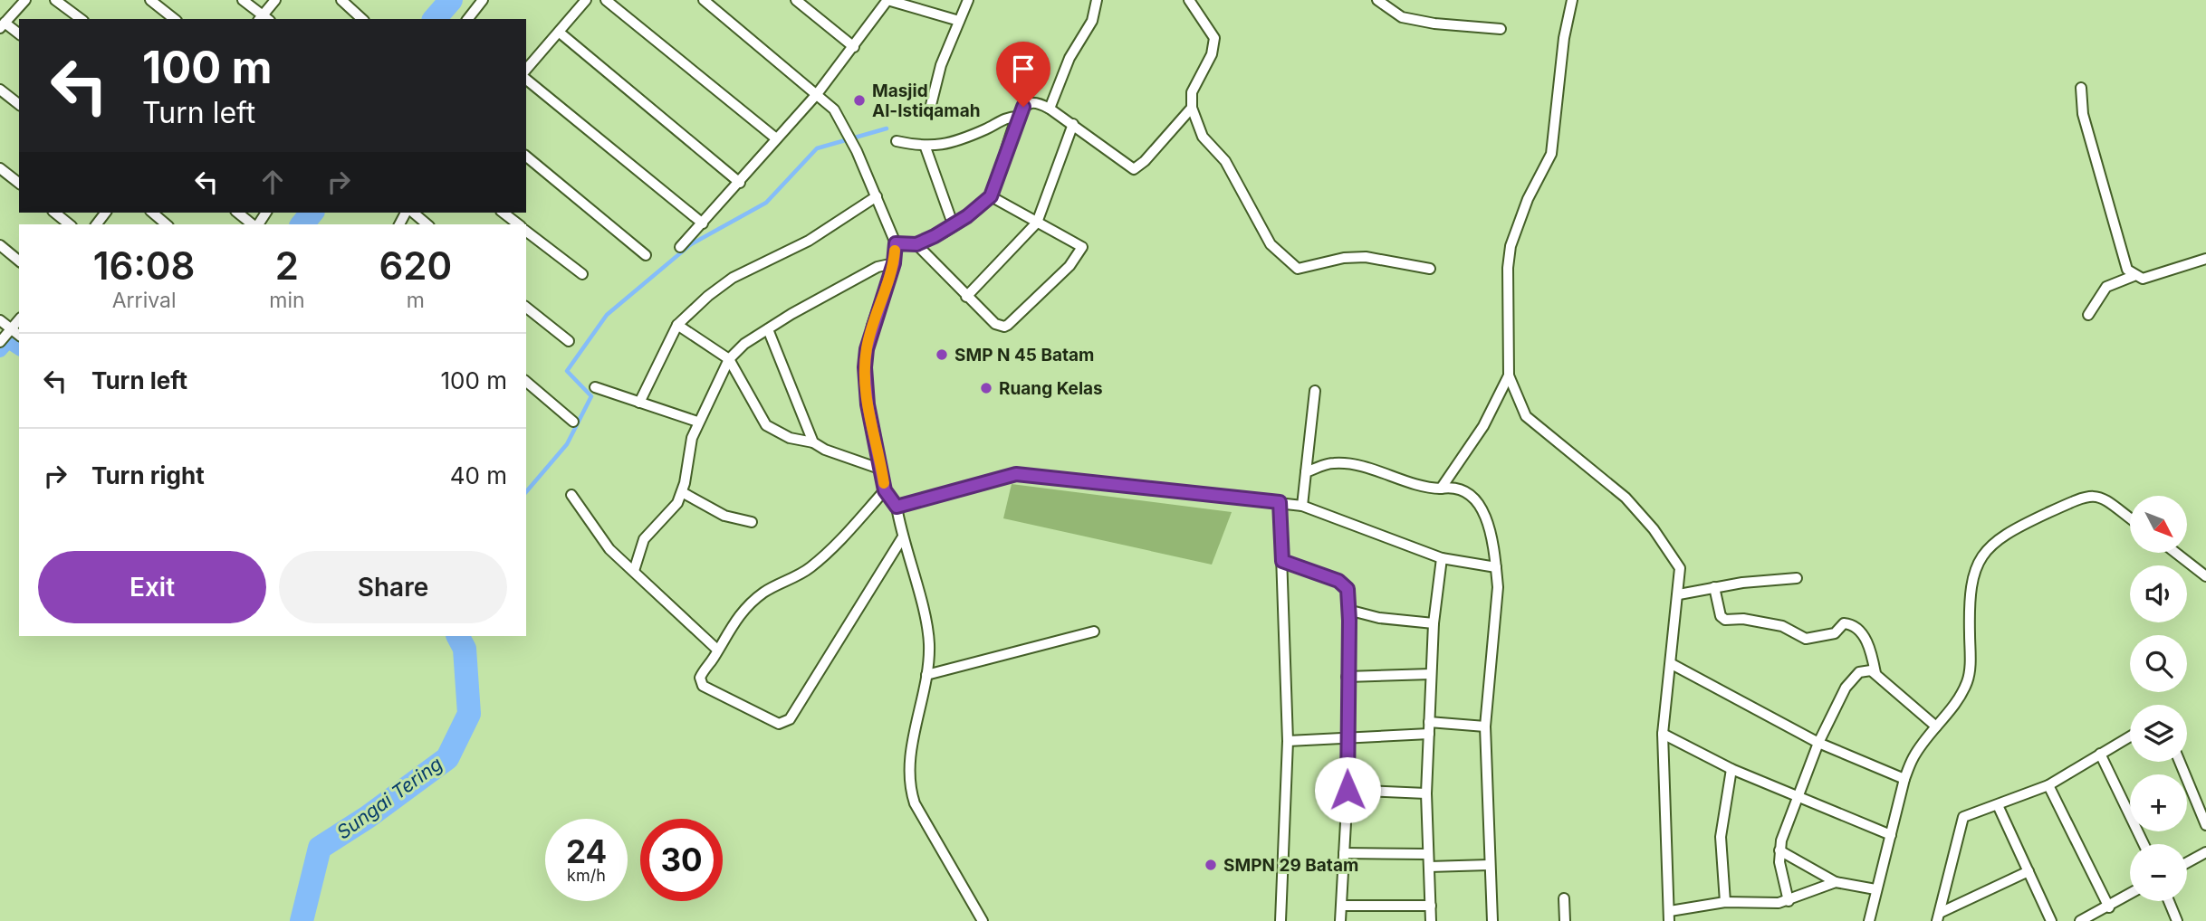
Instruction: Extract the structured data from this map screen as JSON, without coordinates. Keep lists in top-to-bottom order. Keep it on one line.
{"water":["Sungai Tering"],"places":["Masjid Al-Istiqamah","SMP N 45 Batam","Ruang Kelas","SMPN 29 Batam"],"north":"bottom right","page":{"turn":["100 m","Turn left"],"eta":["16:08","Arrival","2","min","620","m"],"list":[{"name":"Turn left","value":"100 m"},{"name":"Turn right","value":"40 m"}],"map_buttons":["+","−"],"buttons":["Exit","Share"],"speed":"24 km/h","limit":"30"}}
